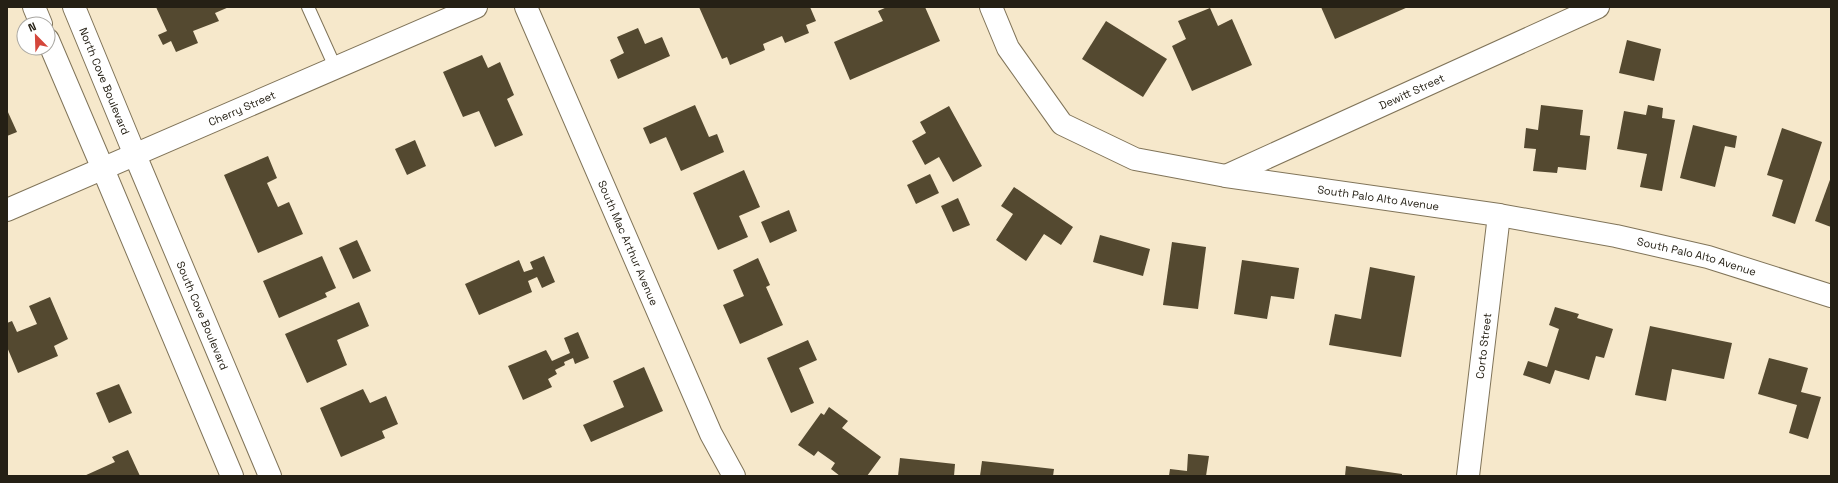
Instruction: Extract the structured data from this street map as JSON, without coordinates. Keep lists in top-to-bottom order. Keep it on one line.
{"streets":{"street":["North Cove Boulevard","Dewitt Street","Cherry Street","South Palo Alto Avenue","South Mac Arthur Avenue","South Cove Boulevard","Corto Street"]},"crossings":[["North Cove Boulevard","Cherry Street"],["North Cove Boulevard","South Cove Boulevard"],["Dewitt Street","South Palo Alto Avenue"],["Cherry Street","South Cove Boulevard"],["South Palo Alto Avenue","Corto Street"]],"north":"top left"}
